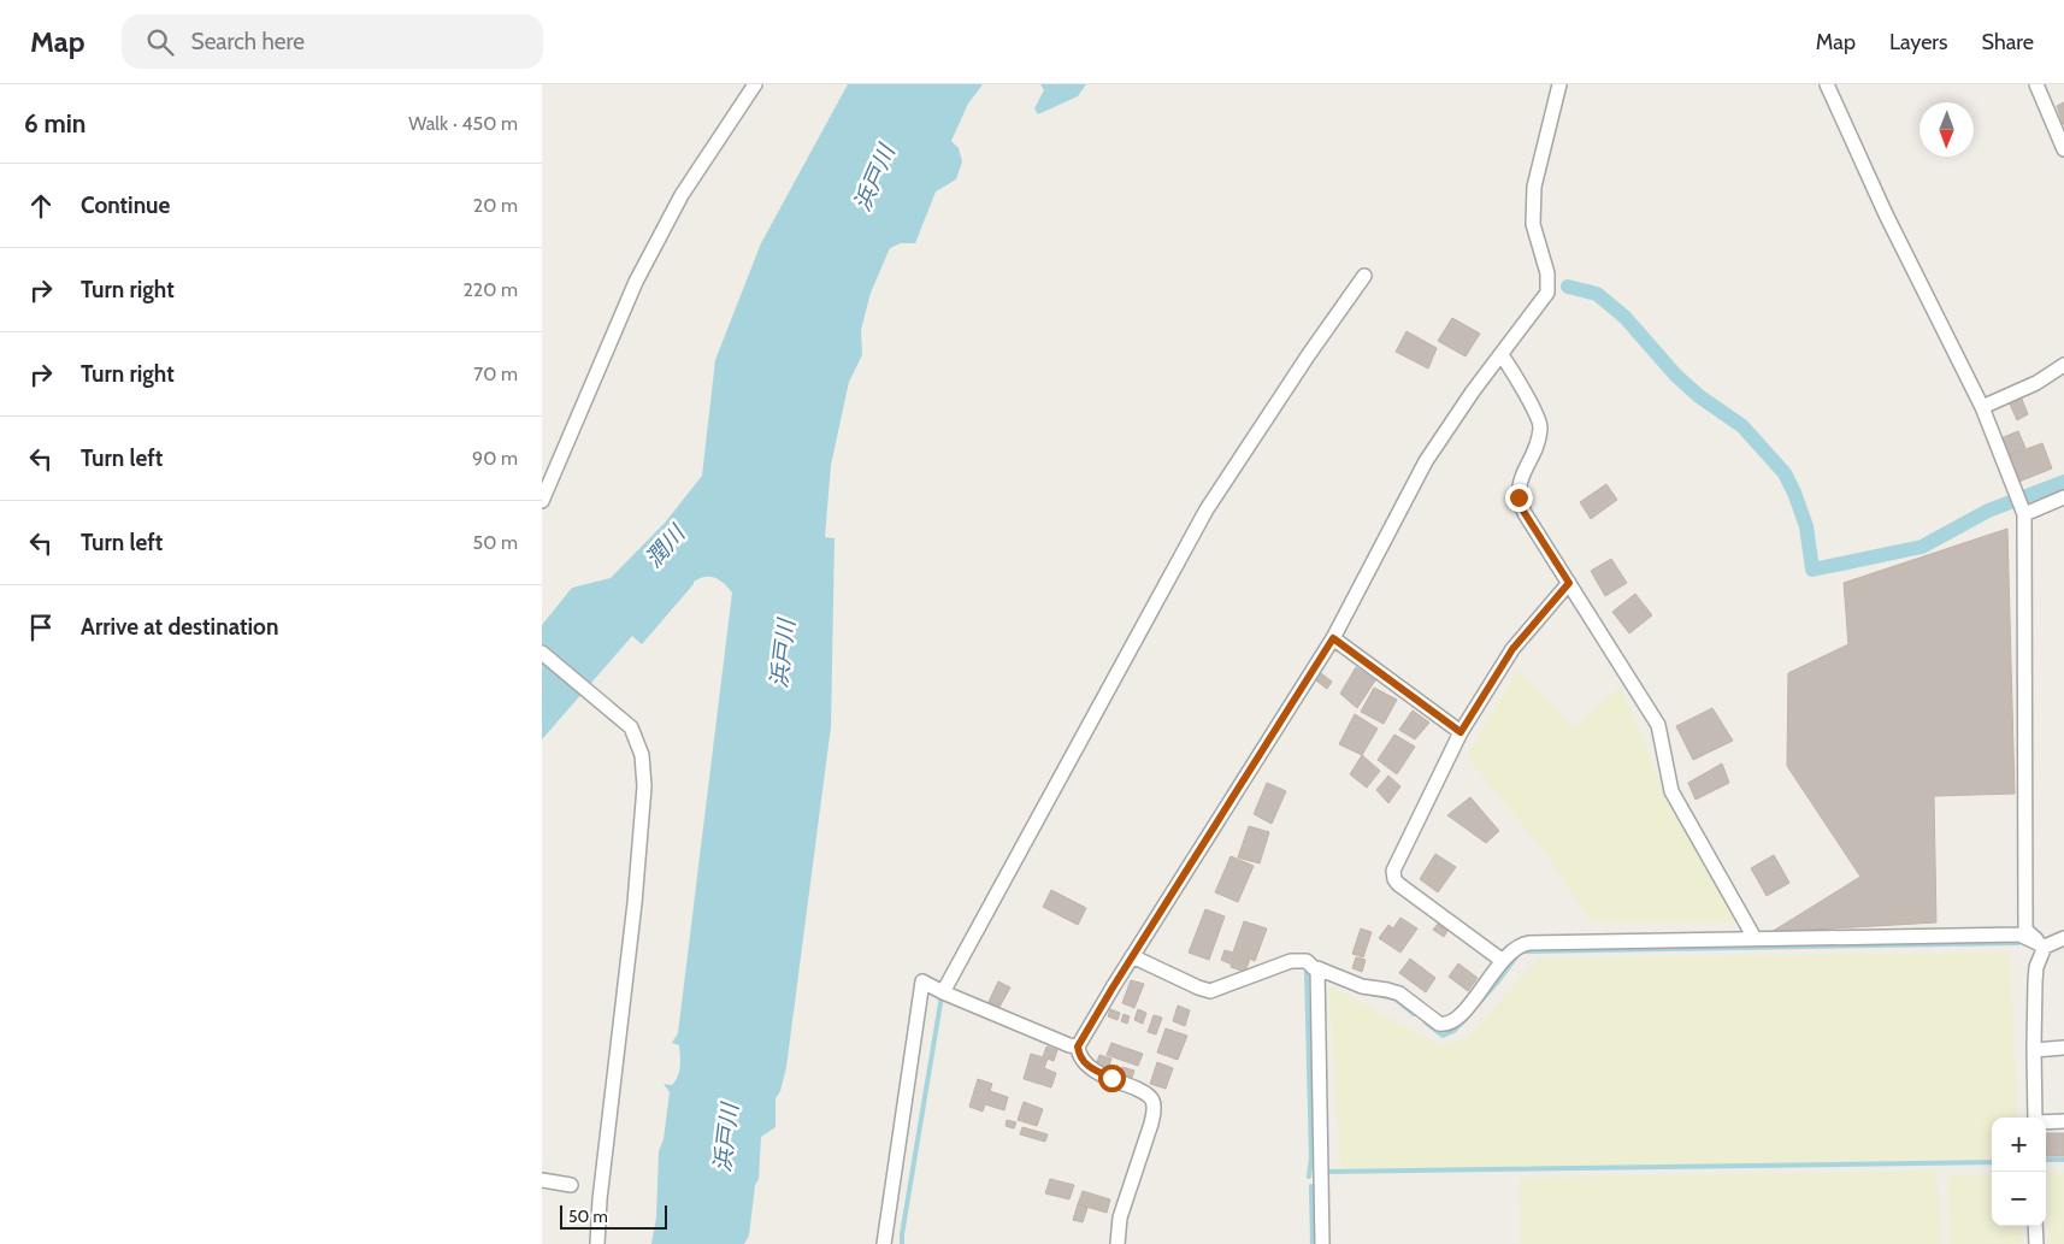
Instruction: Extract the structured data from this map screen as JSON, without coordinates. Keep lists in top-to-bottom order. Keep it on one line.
{"water":["浜戸川","潤川"],"scale_bar":"50 m","north":"bottom","page":{"header":"Map","search":"Search here","nav":["Map","Layers","Share"],"heading":["6 min","Walk · 450 m"],"list":[["Continue","20 m"],["Turn right","220 m"],["Turn right","70 m"],["Turn left","90 m"],["Turn left","50 m"],"Arrive at destination"],"map_buttons":["+","−"],"scale":"50 m"}}
